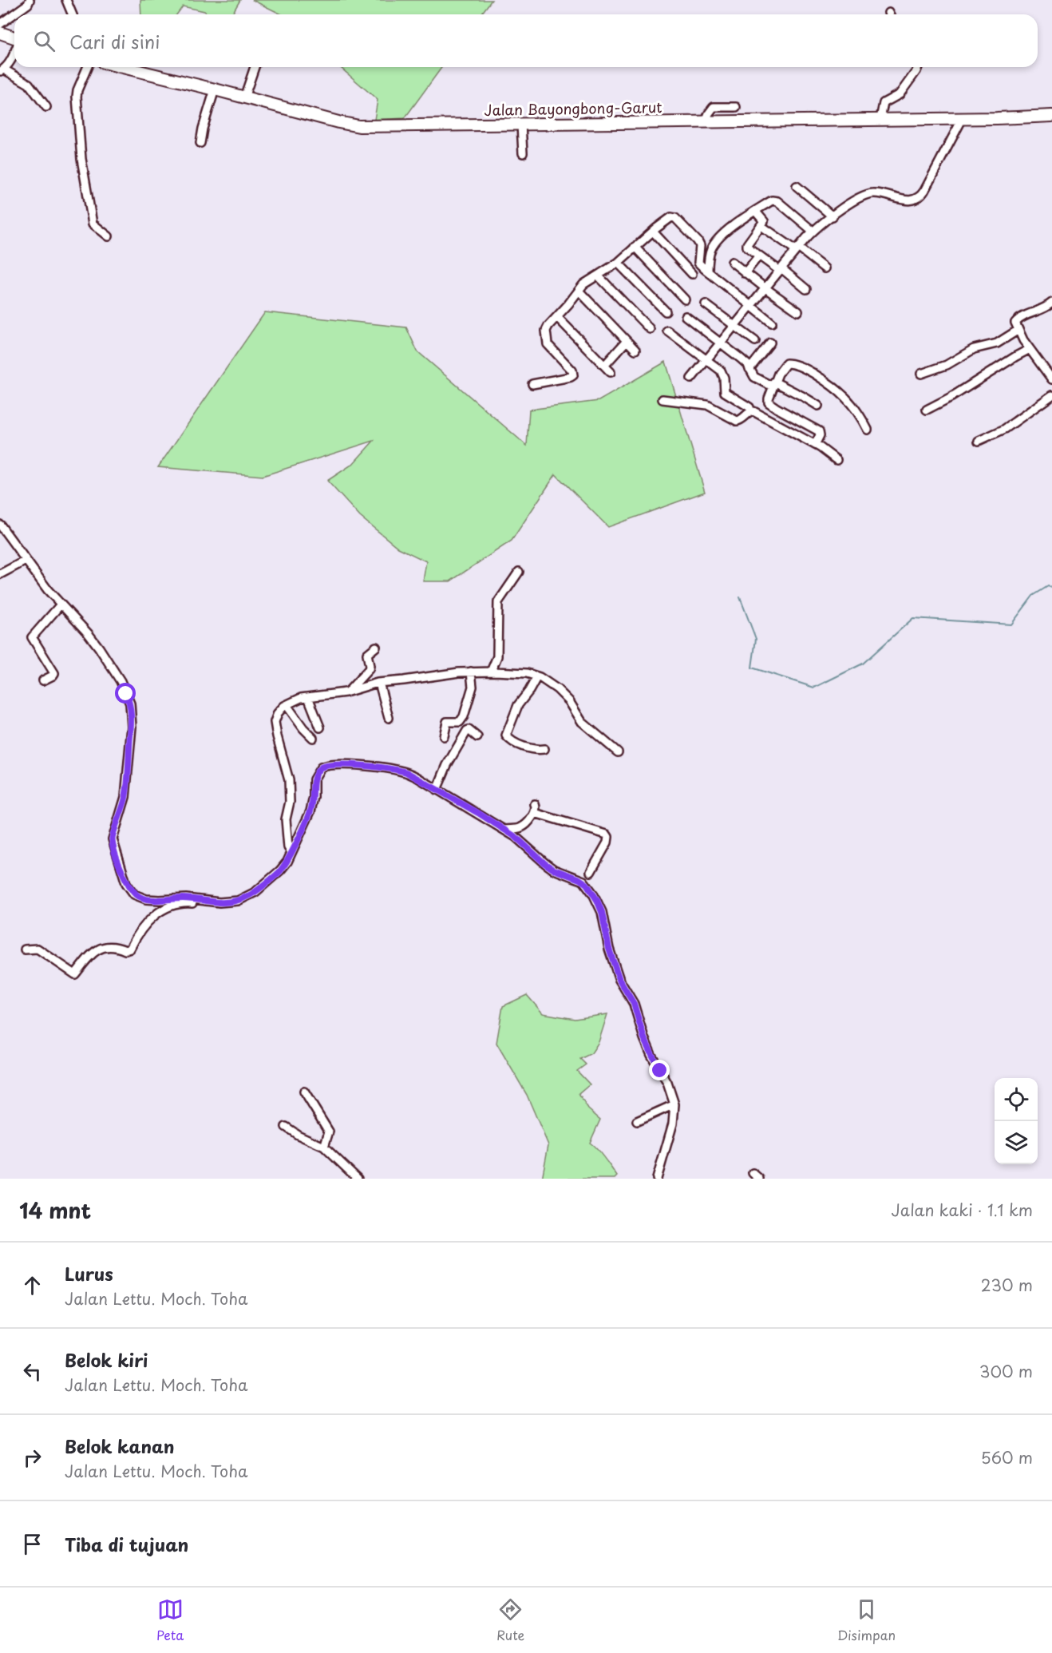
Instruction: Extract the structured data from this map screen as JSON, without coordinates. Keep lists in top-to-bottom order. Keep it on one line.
{"streets":{"main road":["Jalan Bayongbong-Garut"]},"page":{"search":"Cari di sini","heading":["14 mnt","Jalan kaki · 1.1 km"],"list":[["Lurus","Jalan Lettu. Moch. Toha","230 m"],["Belok kiri","Jalan Lettu. Moch. Toha","300 m"],["Belok kanan","Jalan Lettu. Moch. Toha","560 m"],"Tiba di tujuan"],"nav":["Peta","Rute","Disimpan"]}}
